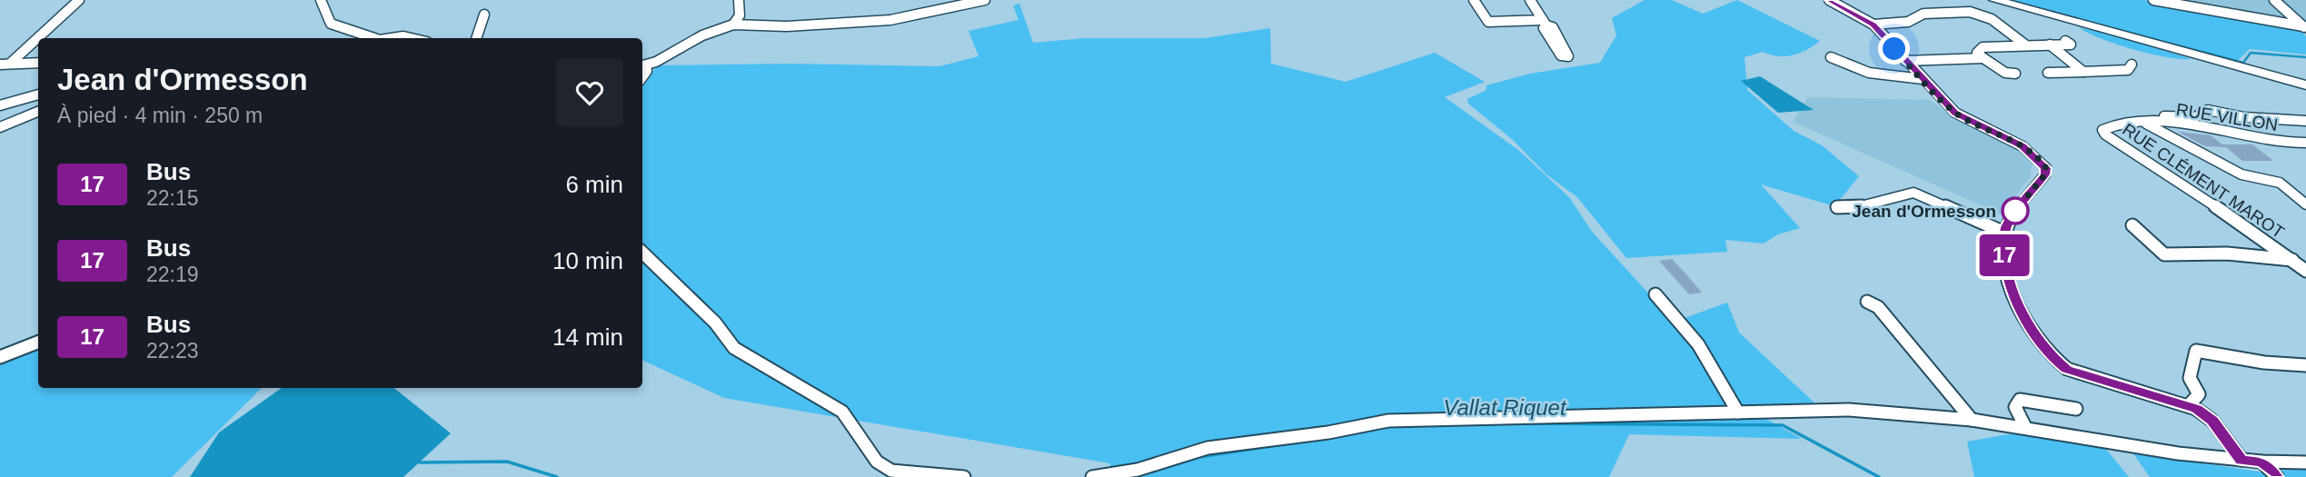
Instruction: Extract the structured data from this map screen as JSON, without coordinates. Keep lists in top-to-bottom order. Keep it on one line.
{"streets":{"street":["RUE VILLON","RUE CLÉMENT MAROT"]},"crossings":[["RUE VILLON","RUE CLÉMENT MAROT"]],"water":["Vallat Riquet"],"places":["Jean d'Ormesson"],"lines":["bus line 17"],"page":{"on_map":"17","heading":["Jean d'Ormesson","À pied · 4 min · 250 m"],"list":[{"mark":"17","name":"Bus","note":"22:15","value":"6 min"},{"mark":"17","name":"Bus","note":"22:19","value":"10 min"},{"mark":"17","name":"Bus","note":"22:23","value":"14 min"}]}}
